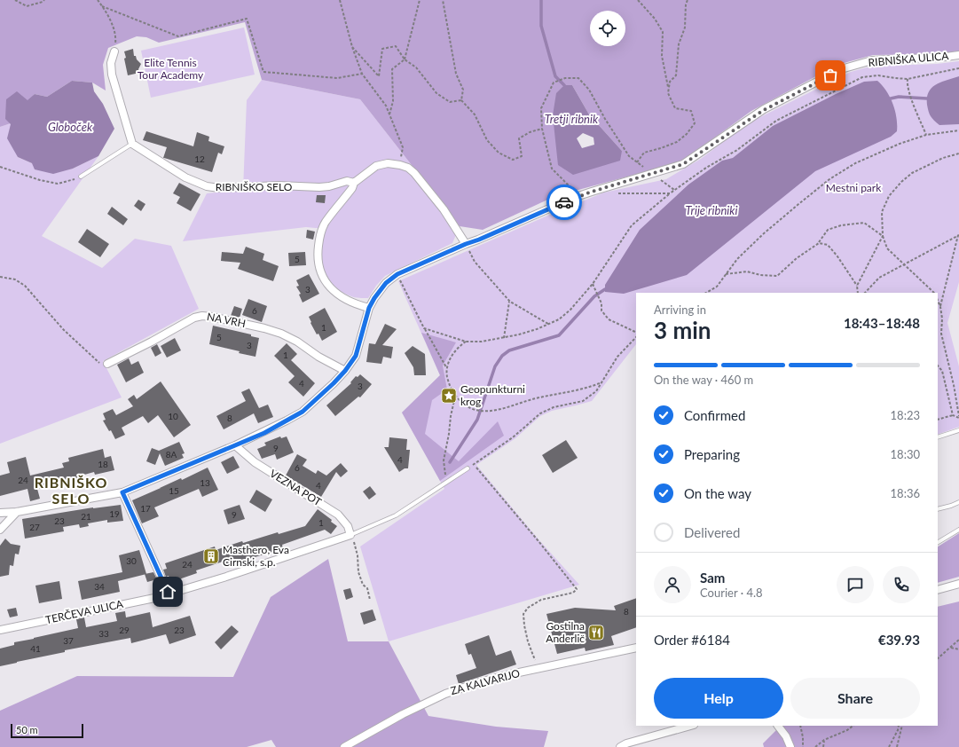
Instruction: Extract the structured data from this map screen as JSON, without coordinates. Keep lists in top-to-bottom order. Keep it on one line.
{"streets":{"street":["RIBNIŠKA ULICA","RIBNIŠKO SELO","NA VRH","VEZNA POT","TERČEVA ULICA","ZA KALVARIJO"]},"crossings":[["RIBNIŠKA ULICA","NA VRH"],["RIBNIŠKA ULICA","VEZNA POT"],["VEZNA POT","TERČEVA ULICA"]],"districts":["RIBNIŠKO SELO"],"water":["Tretji ribnik","Globoček","Trije ribniki"],"parks":["Elite Tennis Tour Academy","Mestni park"],"places":{"place":["Geopunkturni krog"],"building":["Masthero, Eva Cirnski, s.p."],"restaurant":["Gostilna Anderlič"]},"house_numbers":["12","5","3","6","1","5","3","1","4","3","10","8","9","8A","4","18","6","24","13","4","15","17","19","9","21","23","1","27","30","24","34","8","29","23","33","37","41"],"scale_bar":"50 m","page":{"heading":["3 min","Arriving in","18:43–18:48"],"panel":["Sam","Courier · 4.8","Order #6184","€39.93"],"bar":"On the way · 460 m","list":[["Confirmed","18:23"],["Preparing","18:30"],["On the way","18:36"],"Delivered"],"buttons":["Help","Share"],"scale":"50 m"}}
